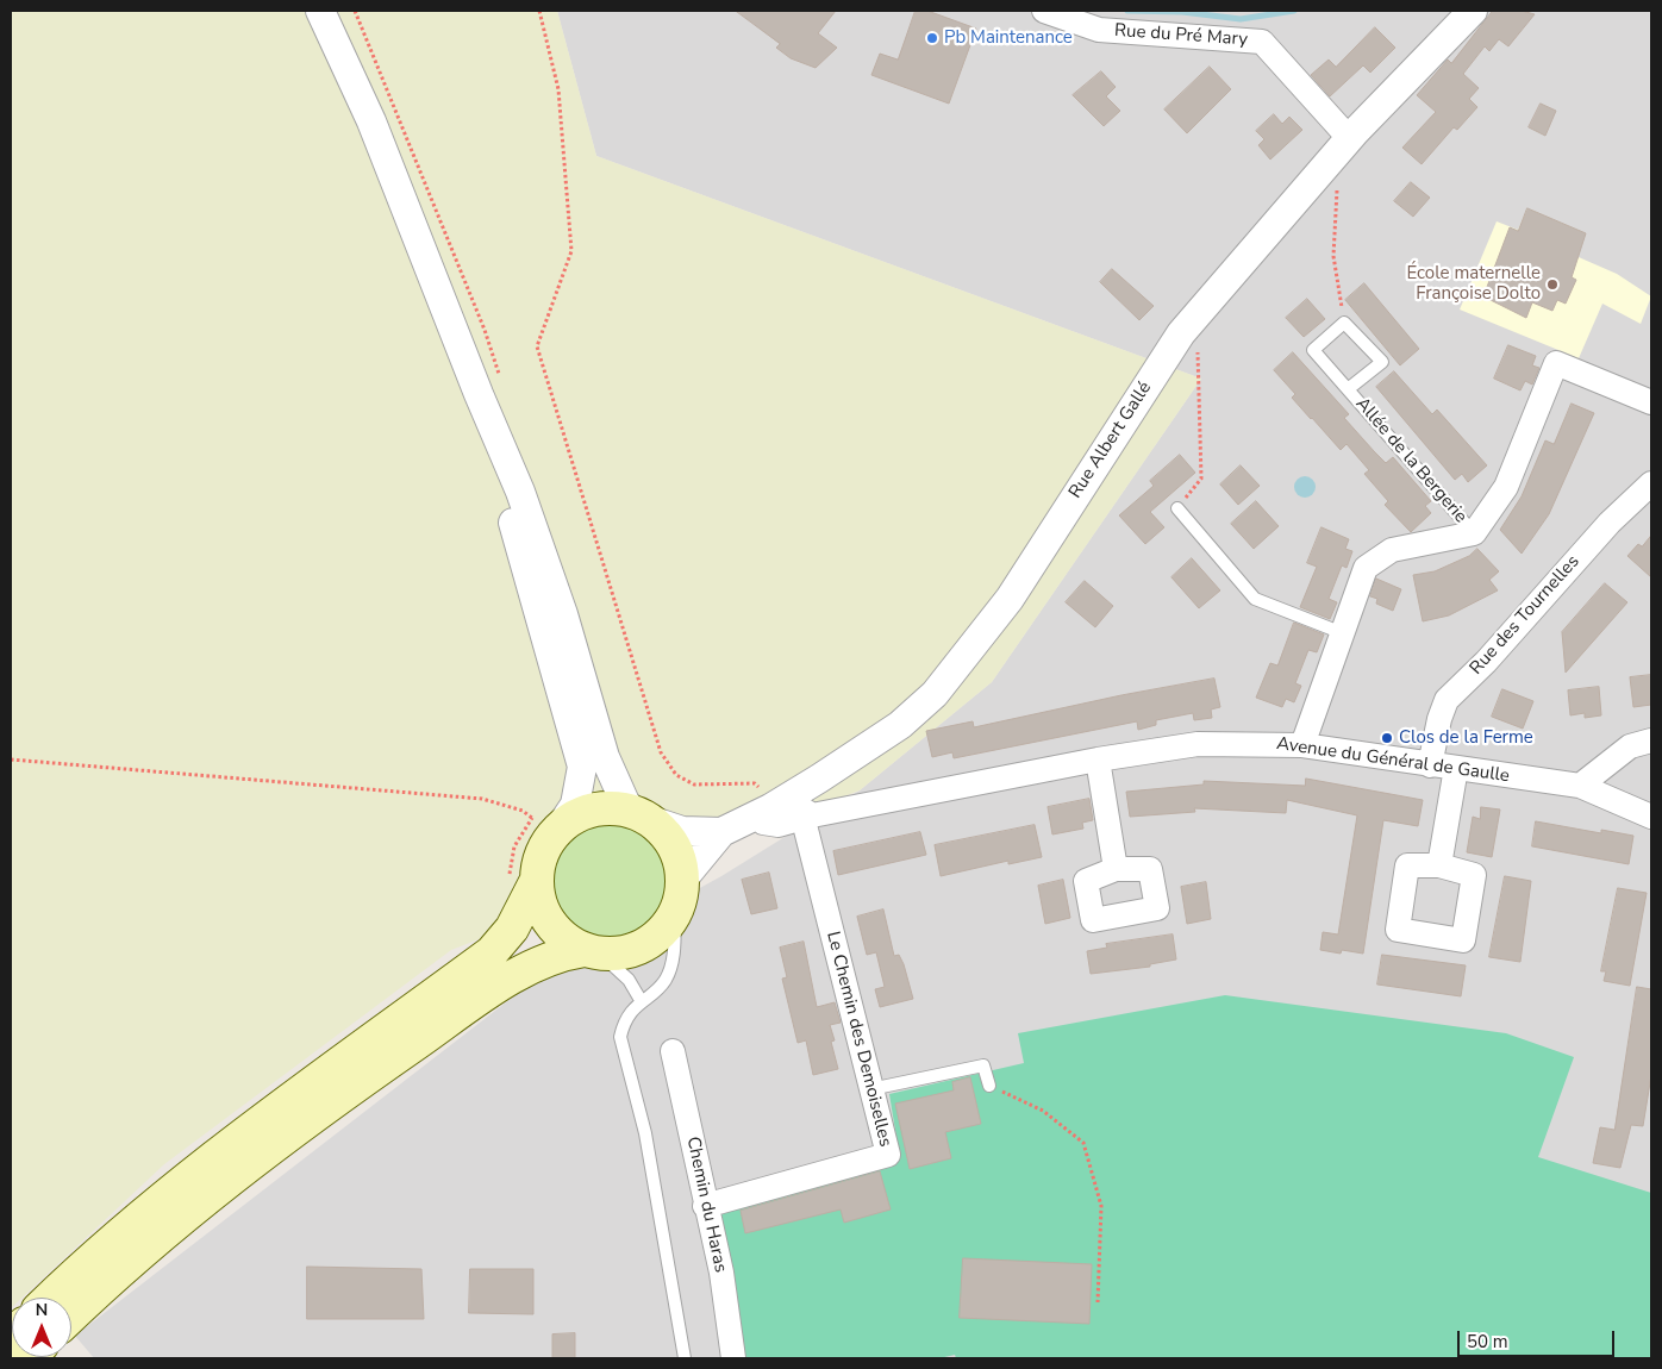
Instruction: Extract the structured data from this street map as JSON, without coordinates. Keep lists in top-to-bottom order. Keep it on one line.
{"streets":{"street":["Rue du Pré Mary","Rue Albert Gallé","Rue des Tournelles","Avenue du Général de Gaulle","Le Chemin des Demoiselles","Chemin du Haras"],"lane":["Allée de la Bergerie"]},"crossings":[["Rue du Pré Mary","Rue Albert Gallé"],["Rue Albert Gallé","Avenue du Général de Gaulle"],["Rue Albert Gallé","Le Chemin des Demoiselles"],["Rue des Tournelles","Avenue du Général de Gaulle"],["Avenue du Général de Gaulle","Le Chemin des Demoiselles"],["Le Chemin des Demoiselles","Chemin du Haras"]],"places":["Pb Maintenance","École maternelle Françoise Dolto","Clos de la Ferme"],"scale_bar":"50 m","north":"top"}
